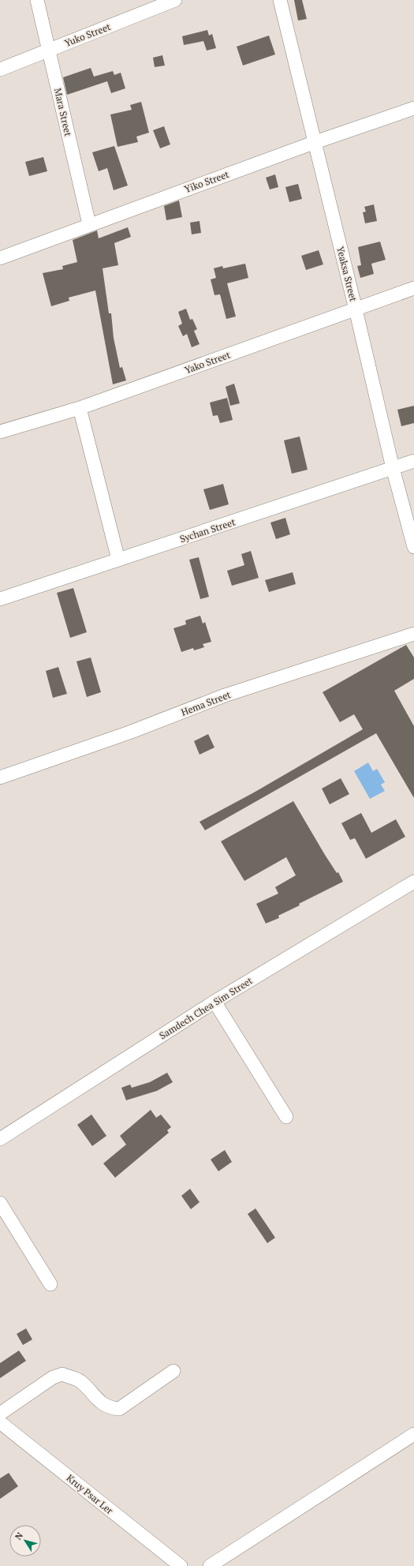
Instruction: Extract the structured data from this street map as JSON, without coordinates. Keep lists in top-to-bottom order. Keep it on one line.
{"streets":{"street":["Yuko Street","Mara Street","Yiko Street","Yeaksa Street","Yako Street","Sychan Street","Hema Street","Samdech Chea Sim Street","Kruy Psar Ler"]},"crossings":[["Yuko Street","Mara Street"],["Mara Street","Yiko Street"],["Yiko Street","Yeaksa Street"],["Yeaksa Street","Yako Street"],["Yeaksa Street","Sychan Street"]],"north":"top left"}
